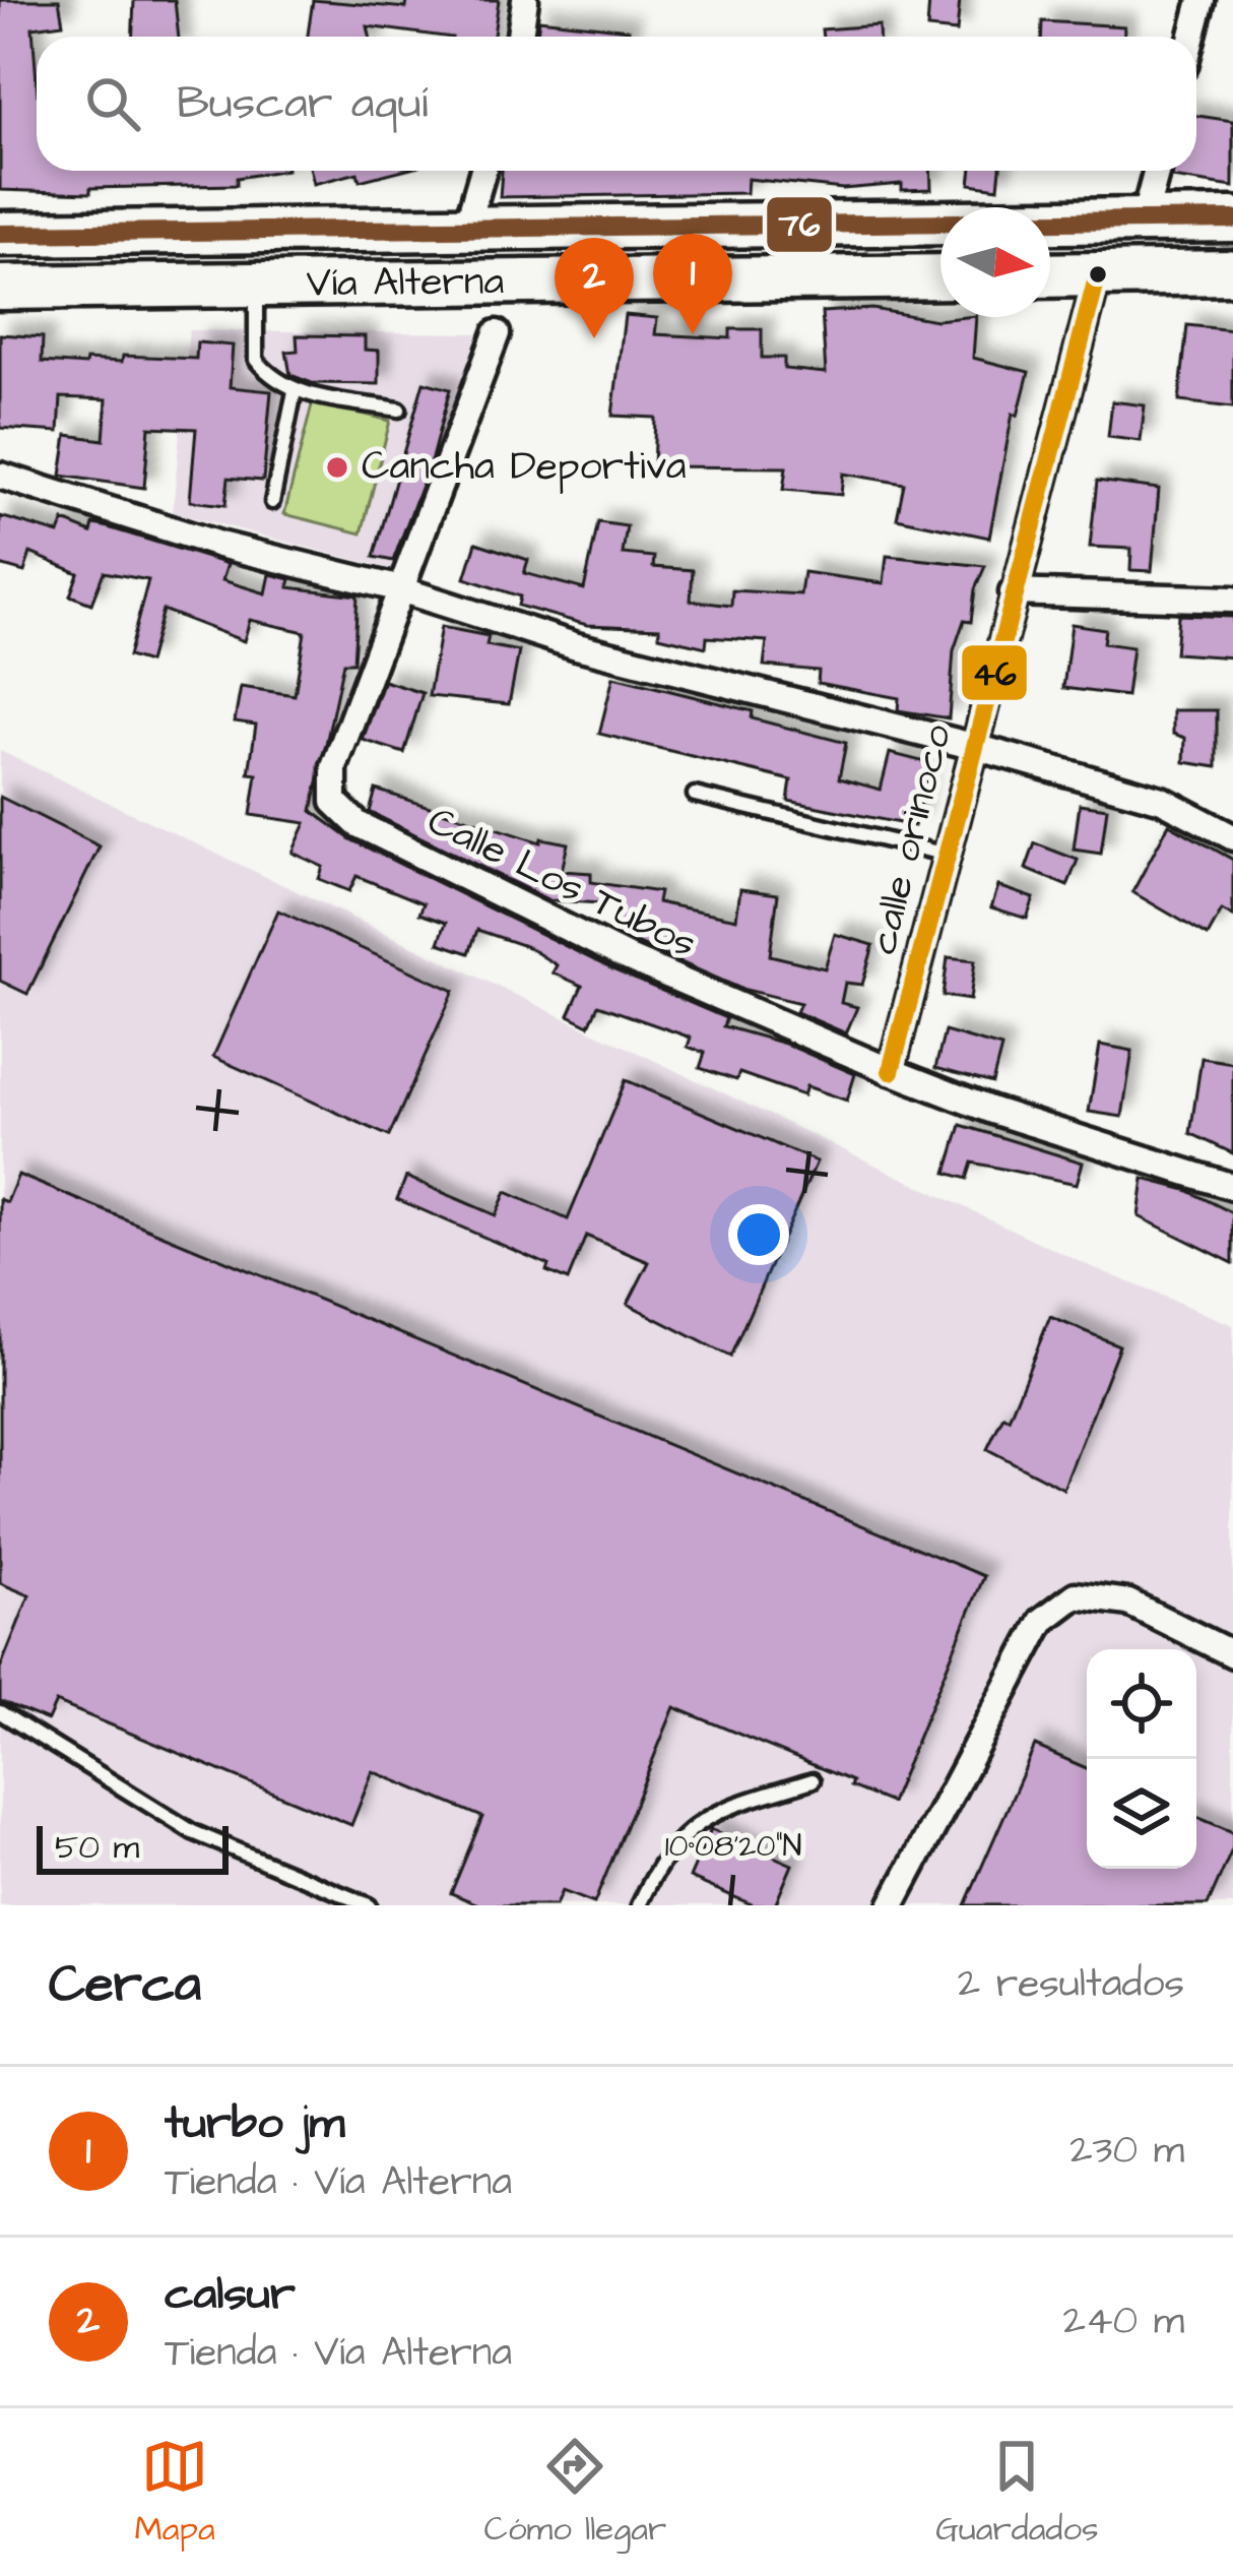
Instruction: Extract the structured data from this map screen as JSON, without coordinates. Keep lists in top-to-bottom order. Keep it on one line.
{"streets":{"highway":["Vía Alterna"],"street":["calle orinoco","Calle Los Tubos"]},"crossings":[["calle orinoco","Calle Los Tubos"]],"places":["Cancha Deportiva"],"lines":["transit line 76","transit line 46"],"scale_bar":"50 m","north":"right","page":{"search":"Buscar aquí","pins":["1","2"],"scale":"50 m","heading":["Cerca","2 resultados"],"list":[{"mark":"1","name":"turbo jm","note":"Tienda · Vía Alterna","value":"230 m"},{"mark":"2","name":"calsur","note":"Tienda · Vía Alterna","value":"240 m"}],"nav":["Mapa","Cómo llegar","Guardados"]},"coordinates":["10°08'20\"N"]}
